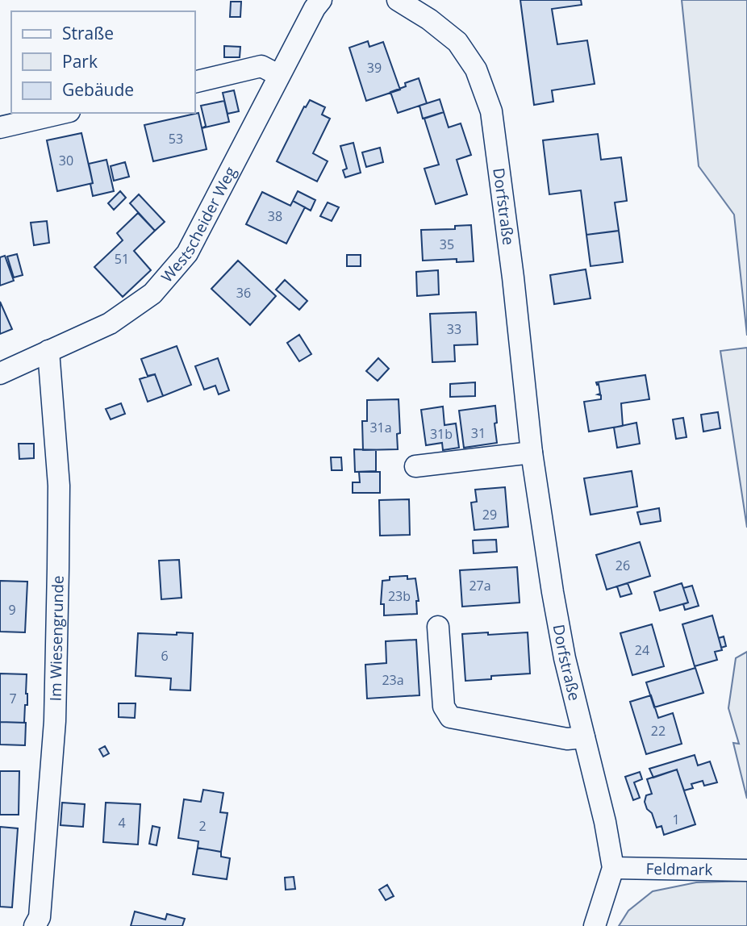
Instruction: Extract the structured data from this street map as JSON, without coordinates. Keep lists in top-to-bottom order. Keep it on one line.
{"streets":{"street":["Dorfstraße","Westscheider Weg","Im Wiesengrunde","Feldmark"]},"crossings":[["Dorfstraße","Feldmark"],["Westscheider Weg","Im Wiesengrunde"]],"house_numbers":["39","53","30","38","35","51","36","33","31a","31","31b","29","26","27a","23b","9","24","6","23a","7","22","1","4","2"],"legend":["Straße","Park","Gebäude"]}
